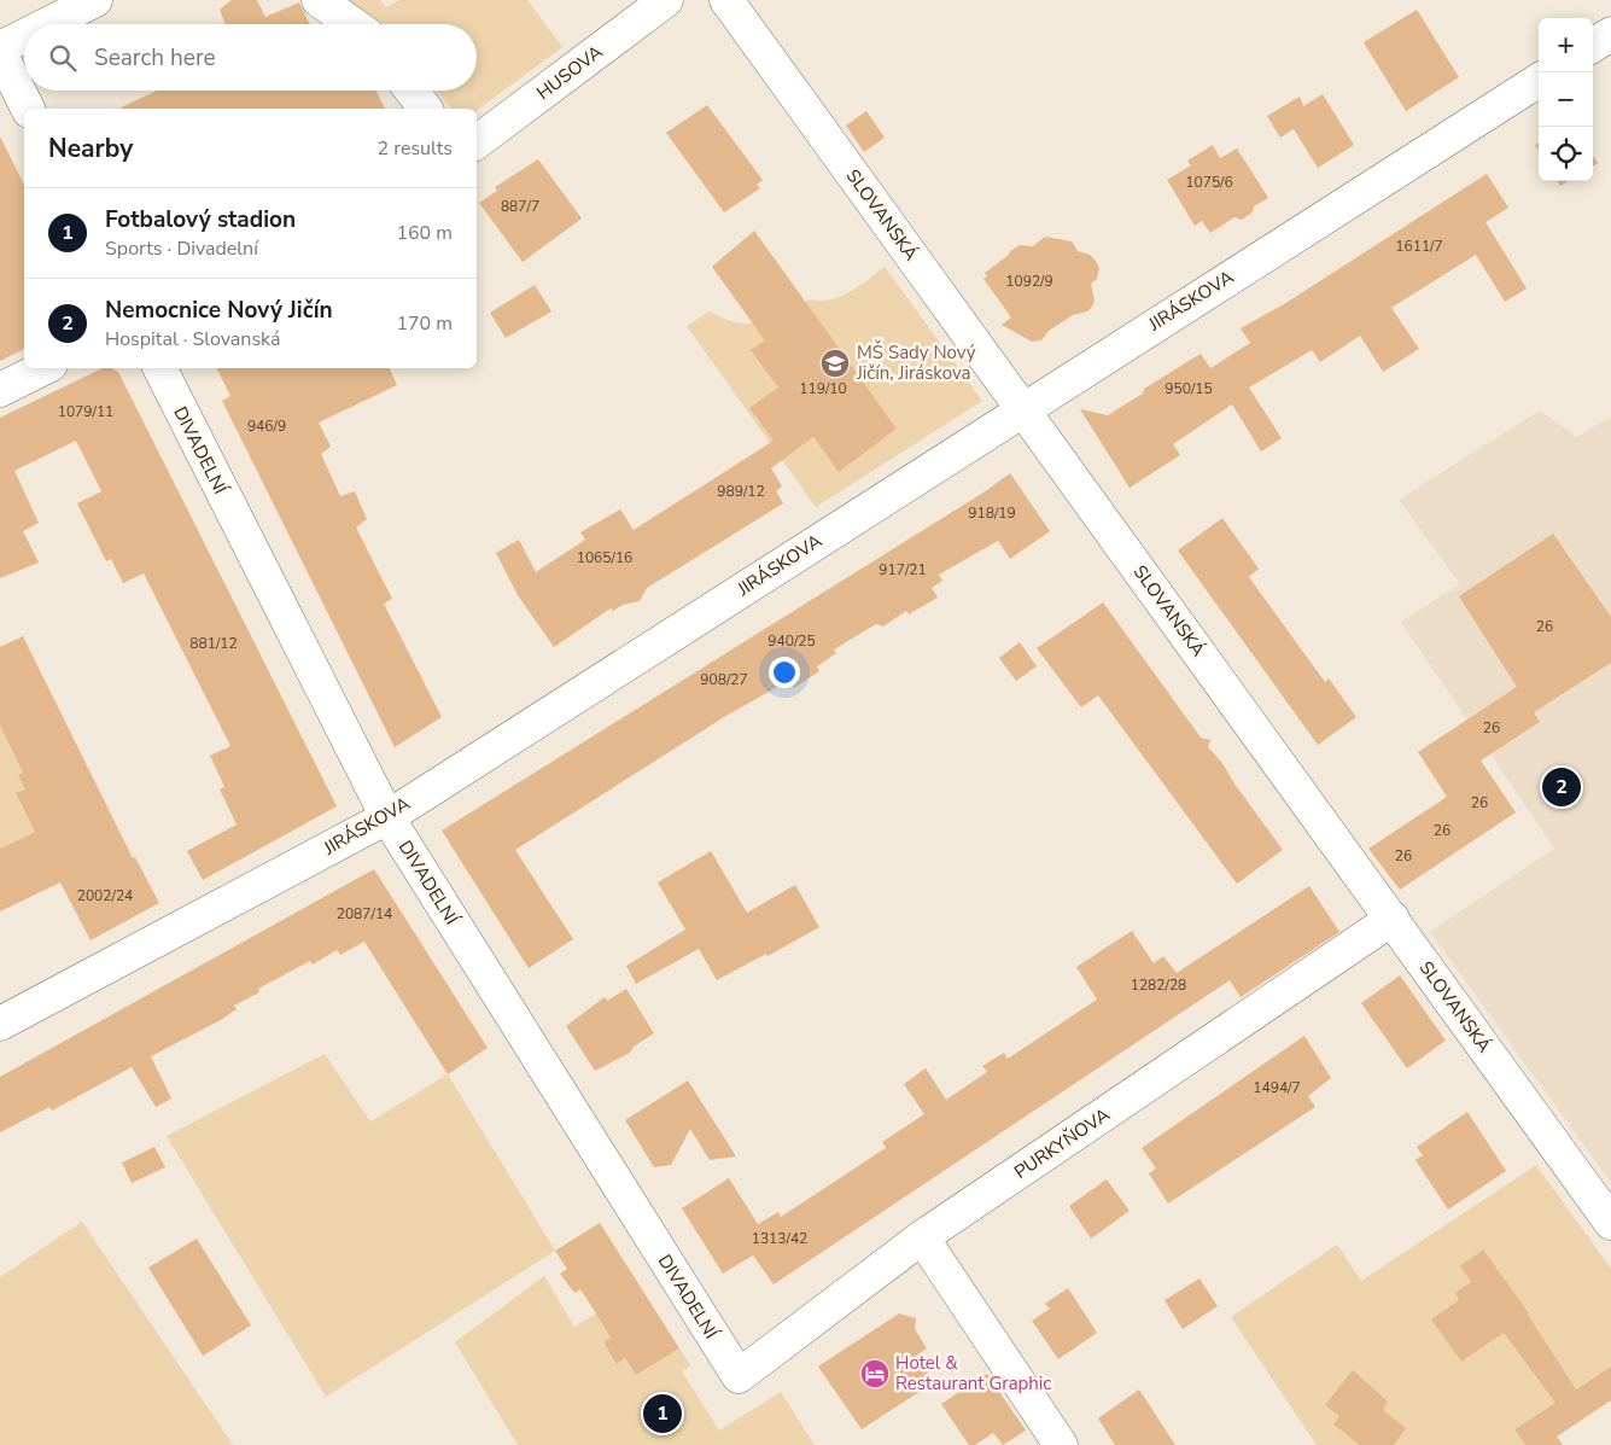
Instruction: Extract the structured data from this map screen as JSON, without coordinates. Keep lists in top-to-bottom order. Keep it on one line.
{"streets":{"street":["HUSOVA","SLOVANSKÁ","JIRÁSKOVA","DIVADELNÍ","PURKYŇOVA"]},"crossings":[["SLOVANSKÁ","JIRÁSKOVA"],["SLOVANSKÁ","PURKYŇOVA"],["JIRÁSKOVA","DIVADELNÍ"],["DIVADELNÍ","PURKYŇOVA"]],"places":{"school or university":["MŠ Sady Nový Jičín, Jiráskova"],"hotel":["Hotel & Restaurant Graphic"]},"house_numbers":["1075/6","887/7","1611/7","1092/9","119/10","950/15","1079/11","946/9","989/12","918/19","1065/16","917/21","26","940/25","881/12","908/27","26","26","26","26","2002/24","2087/14","1282/28","1494/7","1313/42"],"page":{"map_buttons":["+","−"],"search":"Search here","heading":["Nearby","2 results"],"list":[{"mark":"1","name":"Fotbalový stadion","note":"Sports · Divadelní","value":"160 m"},{"mark":"2","name":"Nemocnice Nový Jičín","note":"Hospital · Slovanská","value":"170 m"}],"pins":["2","1"]}}
